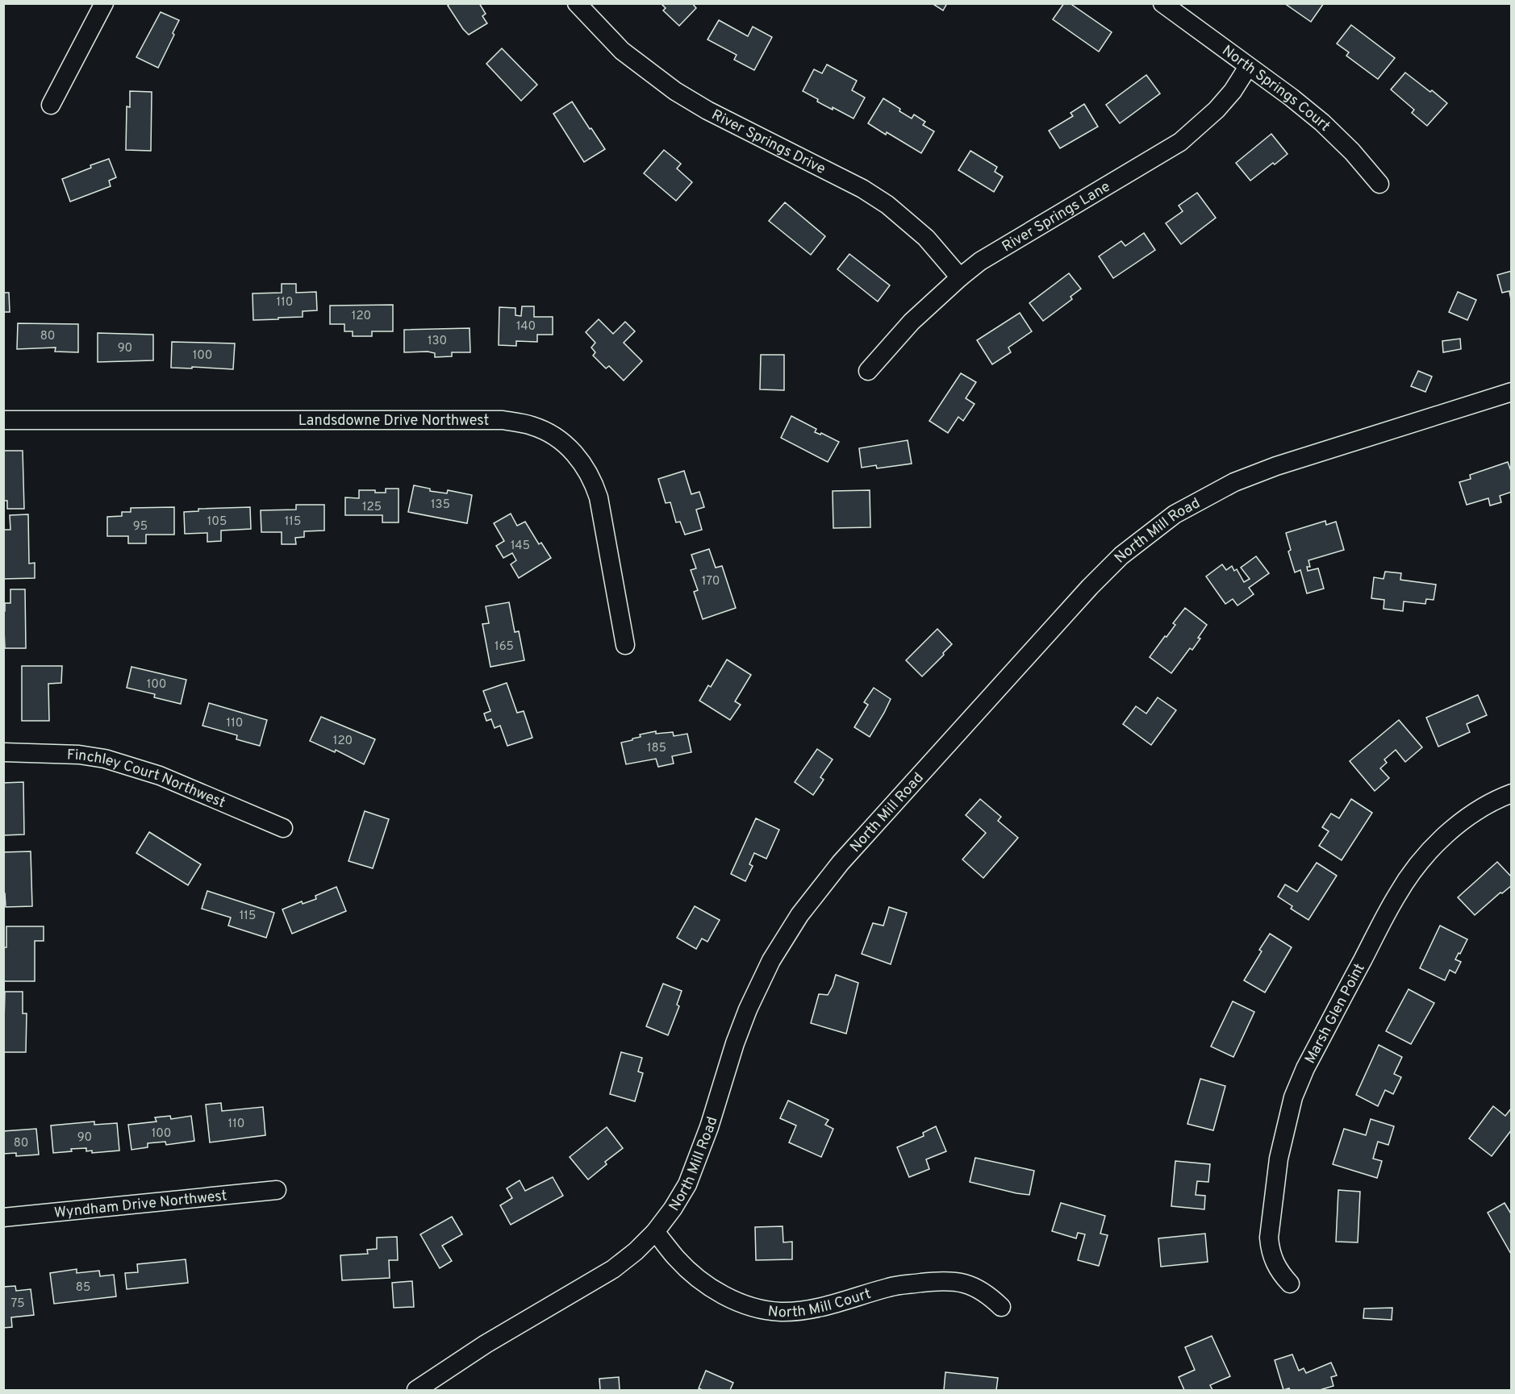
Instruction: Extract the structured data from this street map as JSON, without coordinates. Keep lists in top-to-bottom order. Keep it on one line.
{"streets":{"street":["North Springs Court","River Springs Drive","River Springs Lane","Landsdowne Drive Northwest","North Mill Road","Finchley Court Northwest","Marsh Glen Point","Wyndham Drive Northwest","North Mill Court"]},"crossings":[["North Springs Court","River Springs Lane"],["River Springs Drive","River Springs Lane"],["North Mill Road","North Mill Court"]],"house_numbers":["110","120","140","80","130","90","100","135","125","105","115","95","145","170","165","100","110","120","185","115","110","100","90","80","85","75"]}
